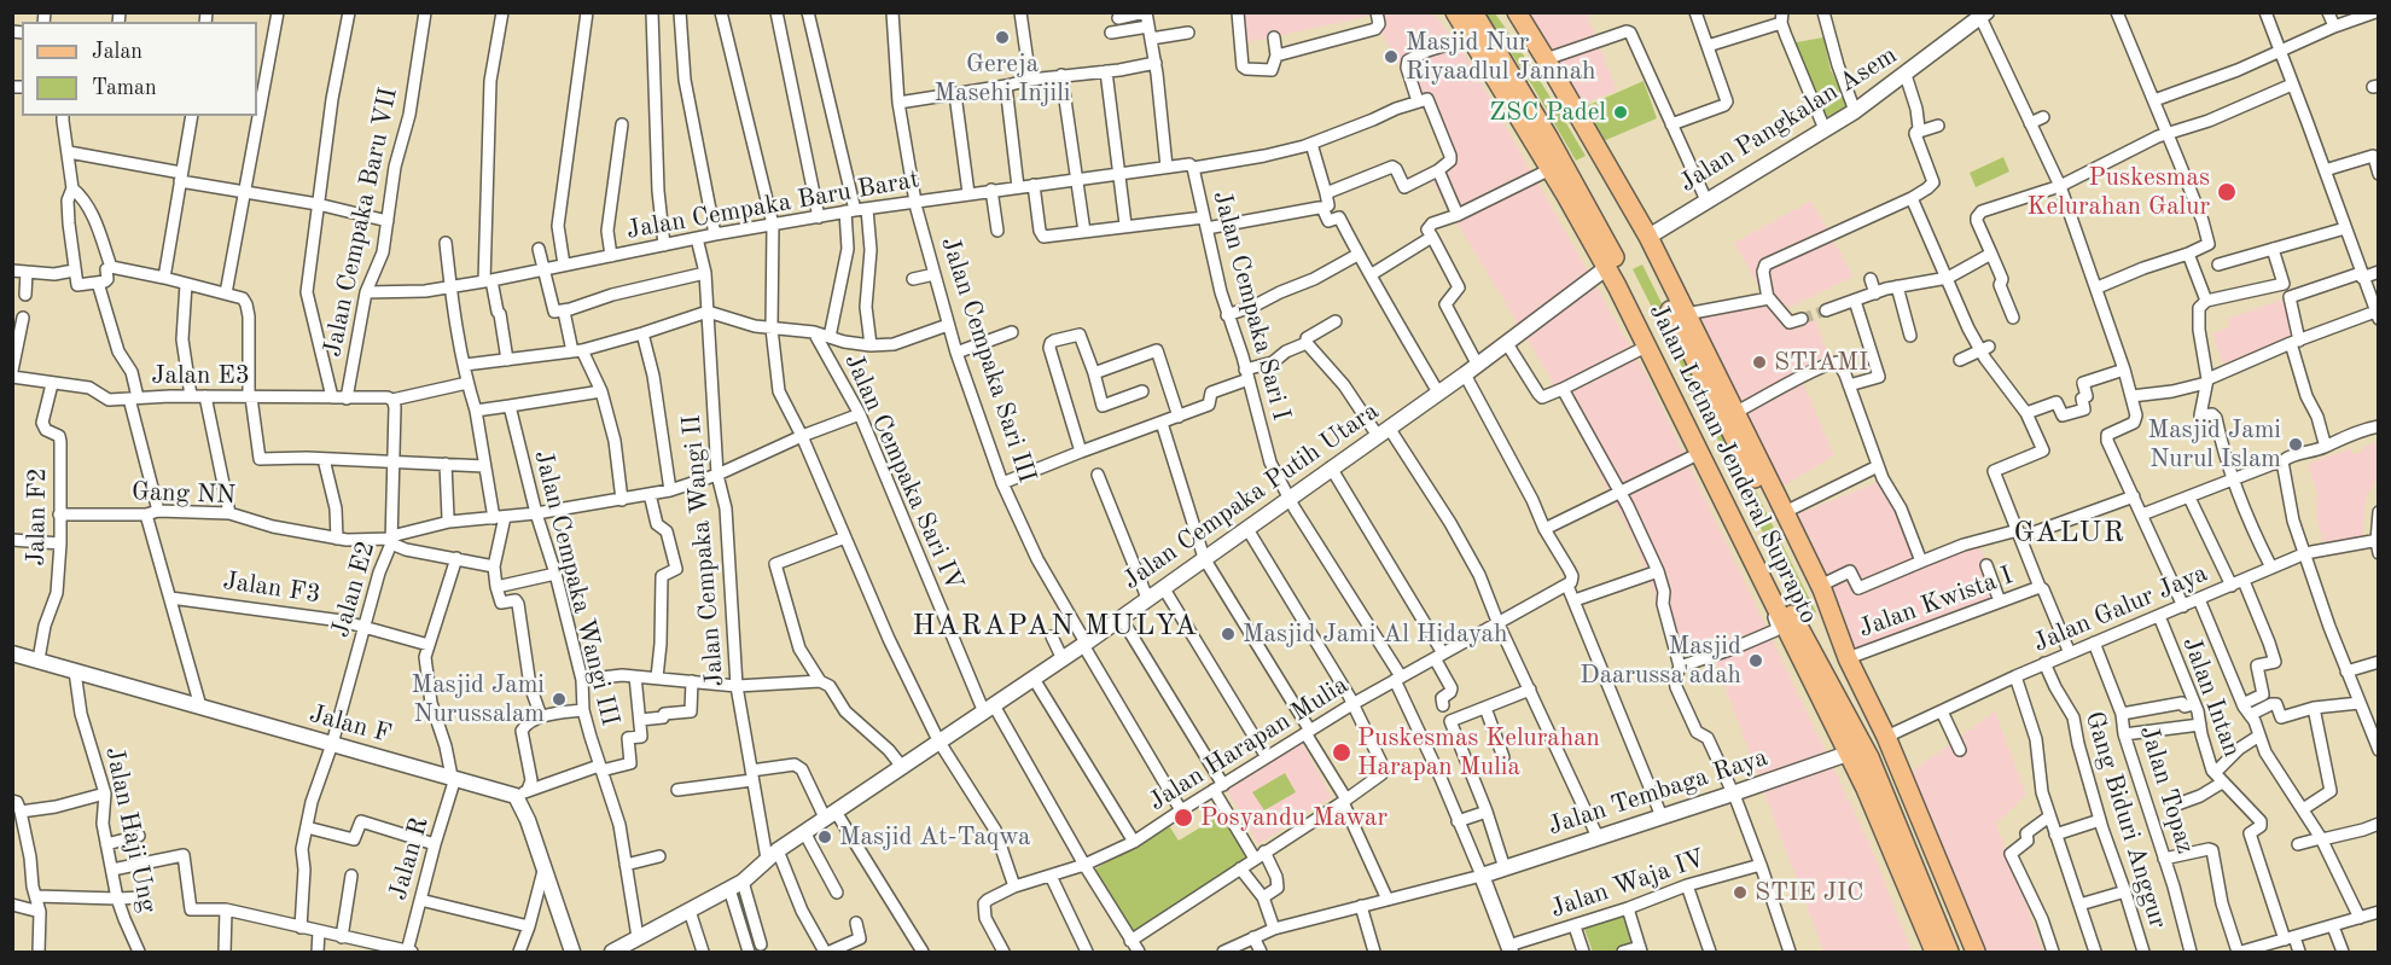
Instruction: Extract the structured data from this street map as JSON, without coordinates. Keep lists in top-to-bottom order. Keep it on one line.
{"streets":{"main road":["Jalan Letnan Jenderal Suprapto"],"street":["Jalan Pangkalan Asem","Jalan Cempaka Baru Barat","Jalan Cempaka Baru VII","Jalan Cempaka Sari I","Jalan Cempaka Sari III","Jalan E3","Jalan Cempaka Sari IV","Gang NN","Jalan Cempaka Putih Utara","Jalan F2","Jalan Cempaka Wangi II","Jalan F3","Jalan Cempaka Wangi III","Jalan E2","Jalan Kwista I","Jalan Galur Jaya","Jalan Intan","Jalan F","Jalan Harapan Mulia","Jalan Topaz","Jalan Tembaga Raya","Gang Biduri Anggur","Jalan Haji Ung","Jalan R","Jalan Waja IV"]},"crossings":[["Jalan Pangkalan Asem","Jalan Letnan Jenderal Suprapto"],["Jalan Cempaka Baru Barat","Jalan Cempaka Baru VII"],["Jalan Cempaka Baru Barat","Jalan Cempaka Sari I"],["Jalan Cempaka Baru Barat","Jalan Cempaka Sari III"],["Jalan Cempaka Baru Barat","Jalan Cempaka Wangi II"],["Jalan Cempaka Baru VII","Jalan E3"],["Jalan Cempaka Sari I","Jalan Cempaka Putih Utara"],["Jalan Cempaka Sari I","Jalan Harapan Mulia"],["Jalan Cempaka Sari I","Jalan Tembaga Raya"],["Jalan Cempaka Sari III","Jalan Cempaka Putih Utara"],["Jalan Cempaka Sari III","Jalan Harapan Mulia"],["Jalan E3","Jalan F2"],["Jalan E3","Jalan E2"],["Jalan Letnan Jenderal Suprapto","Jalan Cempaka Putih Utara"],["Jalan Letnan Jenderal Suprapto","Jalan Kwista I"],["Jalan Letnan Jenderal Suprapto","Jalan Galur Jaya"],["Jalan Letnan Jenderal Suprapto","Jalan Tembaga Raya"],["Jalan Cempaka Sari IV","Jalan Cempaka Putih Utara"],["Jalan Cempaka Sari IV","Jalan Harapan Mulia"],["Gang NN","Jalan F2"],["Gang NN","Jalan E2"],["Jalan Cempaka Putih Utara","Jalan Cempaka Wangi II"],["Jalan Cempaka Putih Utara","Jalan Cempaka Wangi III"],["Jalan F2","Jalan F"],["Jalan F3","Jalan E2"],["Jalan E2","Jalan F"],["Jalan Galur Jaya","Jalan Intan"],["Jalan Galur Jaya","Jalan Topaz"],["Jalan Galur Jaya","Gang Biduri Anggur"],["Jalan F","Jalan Haji Ung"],["Jalan F","Jalan R"]],"districts":["GALUR","HARAPAN MULYA"],"places":["Gereja Masehi Injili","Masjid Nur Riyaadlul Jannah","ZSC Padel","Puskesmas Kelurahan Galur","STIAMI","Masjid Jami Nurul Islam","Masjid Jami Al Hidayah","Masjid Daarussa'adah","Masjid Jami Nurussalam","Puskesmas Kelurahan Harapan Mulia","Posyandu Mawar","Masjid At-Taqwa","STIE JIC"],"legend":["Jalan","Taman"]}
